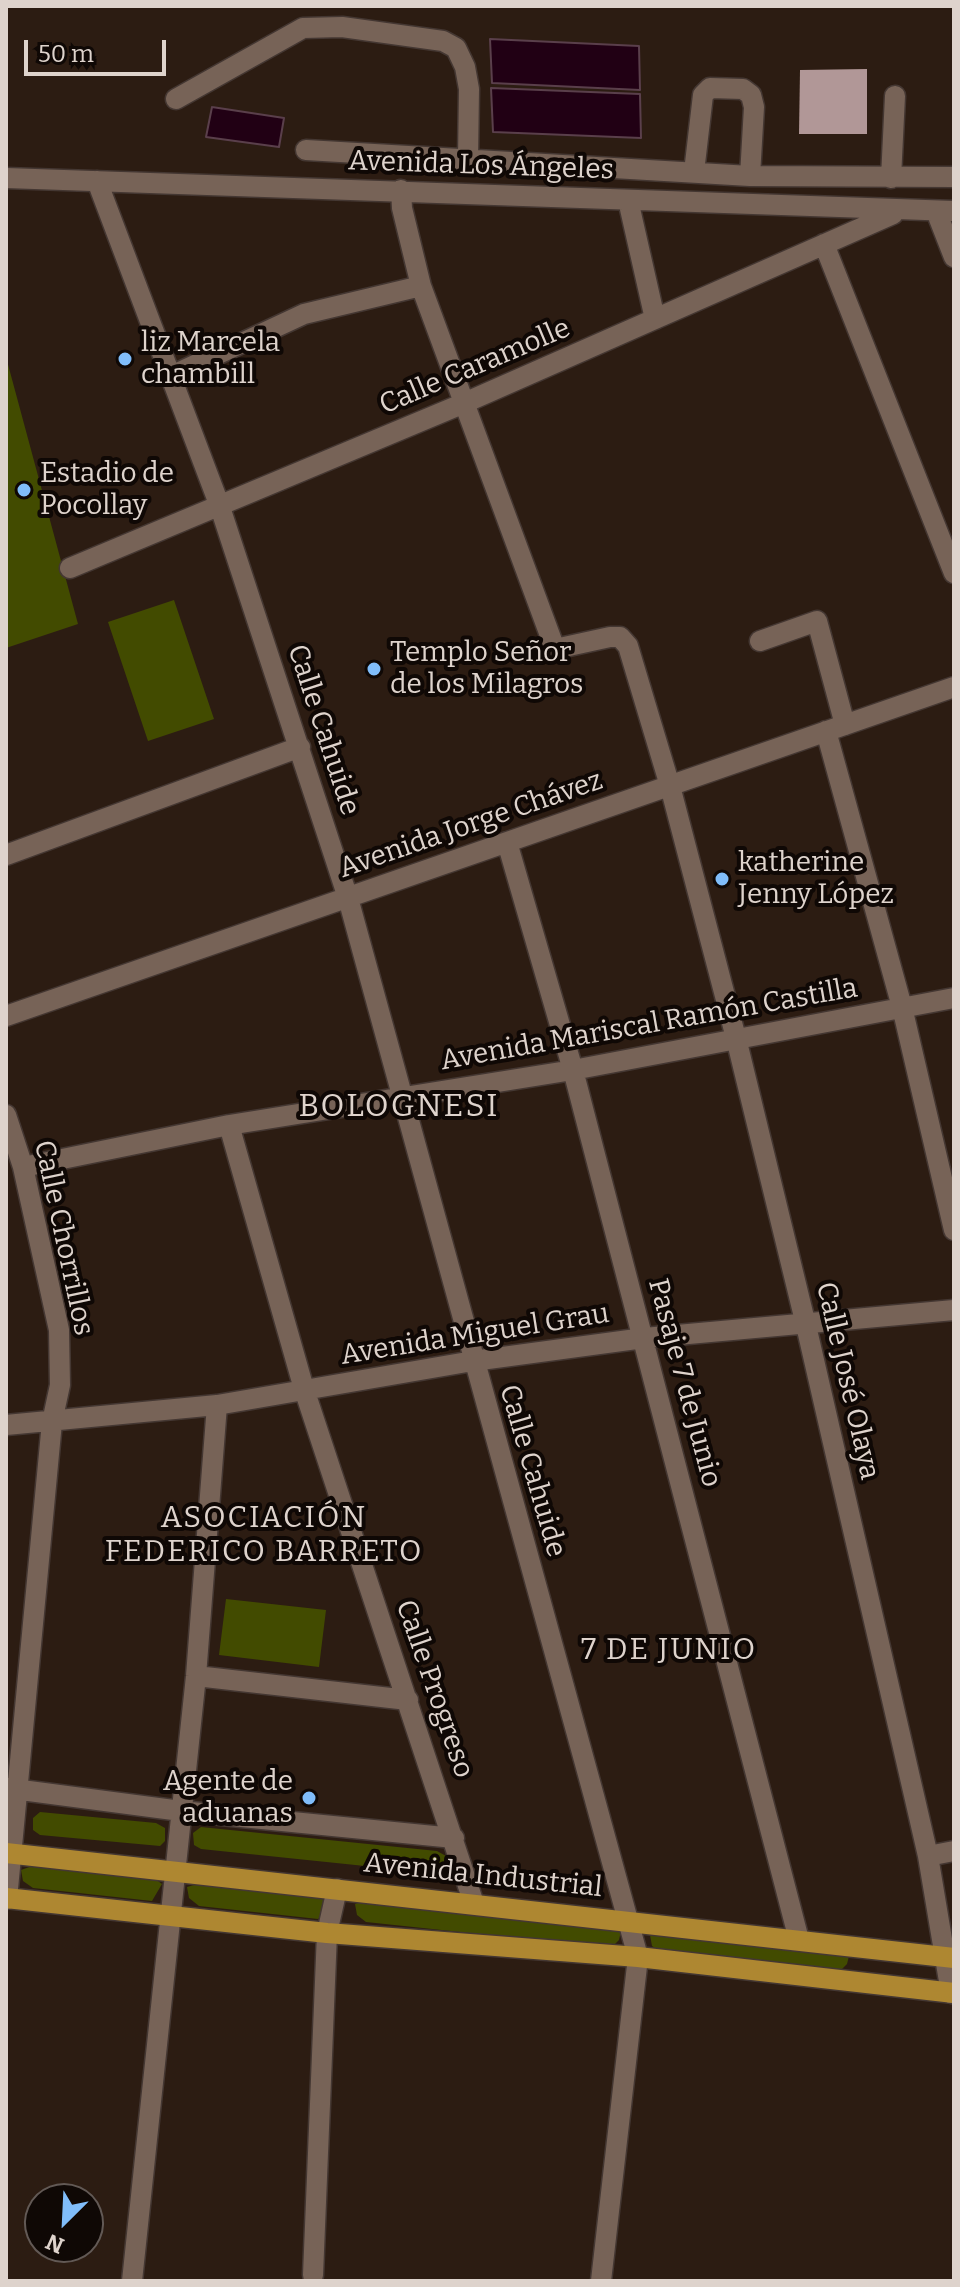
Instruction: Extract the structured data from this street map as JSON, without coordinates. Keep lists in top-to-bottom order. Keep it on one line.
{"streets":{"main road":["Avenida Industrial"],"street":["Avenida Los Ángeles","Calle Caramolle","Calle Cahuide","Avenida Jorge Chávez","Avenida Mariscal Ramón Castilla","Calle Chorrillos","Avenida Miguel Grau","Calle José Olaya","Pasaje 7 de Junio","Calle Progreso"]},"crossings":[["Avenida Los Ángeles","Calle Caramolle"],["Avenida Los Ángeles","Calle Cahuide"],["Calle Caramolle","Calle Cahuide"],["Calle Caramolle","Calle José Olaya"],["Calle Cahuide","Avenida Jorge Chávez"],["Calle Cahuide","Avenida Mariscal Ramón Castilla"],["Calle Cahuide","Avenida Miguel Grau"],["Calle Cahuide","Avenida Industrial"],["Avenida Jorge Chávez","Calle José Olaya"],["Avenida Jorge Chávez","Pasaje 7 de Junio"],["Avenida Mariscal Ramón Castilla","Calle Chorrillos"],["Avenida Mariscal Ramón Castilla","Calle José Olaya"],["Avenida Mariscal Ramón Castilla","Pasaje 7 de Junio"],["Avenida Mariscal Ramón Castilla","Calle Progreso"],["Calle Chorrillos","Avenida Miguel Grau"],["Calle Chorrillos","Avenida Industrial"],["Avenida Miguel Grau","Calle José Olaya"],["Avenida Miguel Grau","Pasaje 7 de Junio"],["Avenida Miguel Grau","Calle Progreso"],["Calle José Olaya","Avenida Industrial"],["Pasaje 7 de Junio","Avenida Industrial"],["Calle Progreso","Avenida Industrial"]],"districts":["BOLOGNESI","ASOCIACIÓN FEDERICO BARRETO","7 DE JUNIO"],"places":["liz Marcela chambill","Estadio de Pocollay","Templo Señor de los Milagros","katherine Jenny López","Agente de aduanas"],"scale_bar":"50 m","north":"bottom left"}
